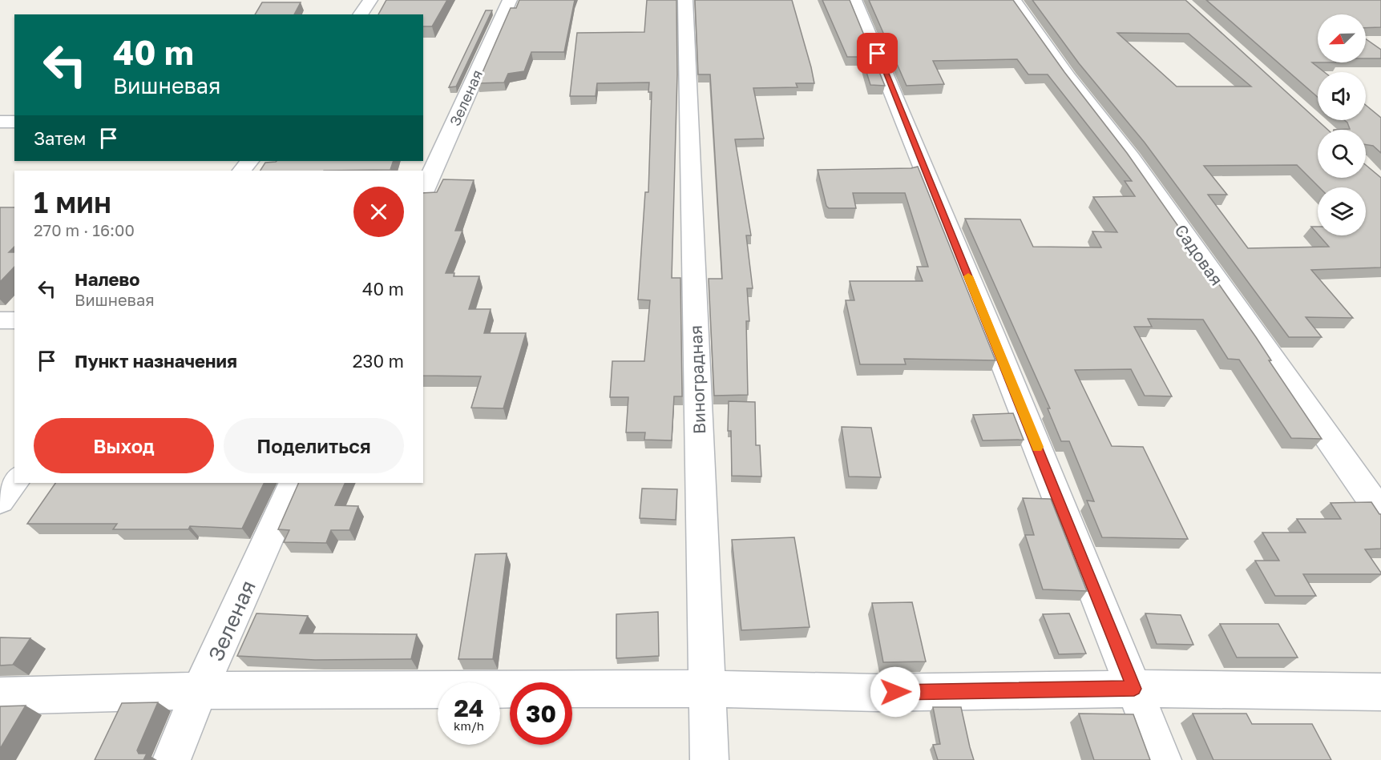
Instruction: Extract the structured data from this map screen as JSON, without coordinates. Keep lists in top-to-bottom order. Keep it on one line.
{"streets":{"street":["Зеленая","Садовая","Виноградная"]},"north":"bottom left","page":{"turn":["40 m","Вишневая"],"then":"Затем","heading":["1 мин","270 m · 16:00"],"list":[{"name":"Налево","note":"Вишневая","value":"40 m"},{"name":"Пункт назначения","value":"230 m"}],"buttons":["Выход","Поделиться"],"speed":"24 km/h","limit":"30"}}
